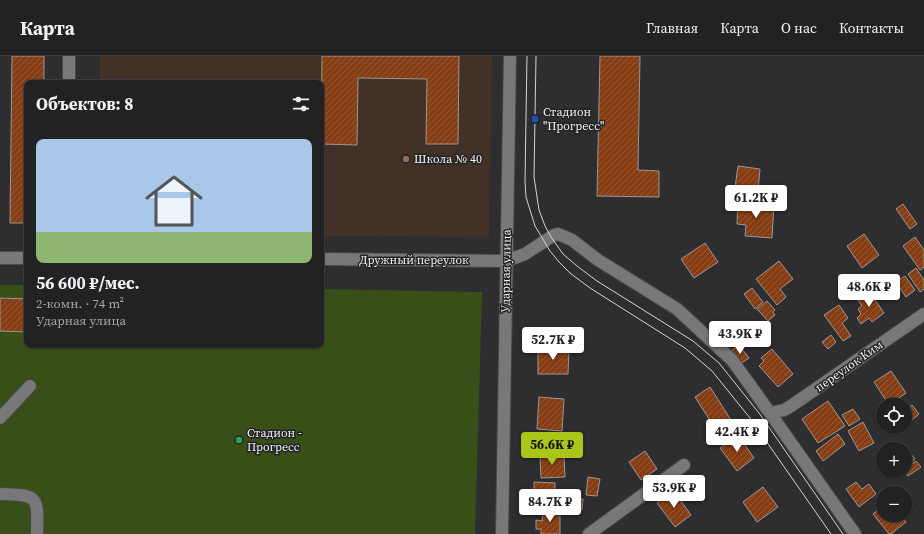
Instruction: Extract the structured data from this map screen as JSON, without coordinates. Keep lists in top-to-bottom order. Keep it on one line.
{"streets":{"street":["Дружный переулок","Ударная улица","переулок Ким"]},"crossings":[["Дружный переулок","Ударная улица"],["Дружный переулок","переулок Ким"]],"places":{"transit":["Стадион \"Прогресс\""],"other":["Школа № 40","Стадион - Прогресс"]},"page":{"header":"Карта","nav":["Главная","Карта","О нас","Контакты"],"heading":"Объектов: 8","list":[{"name":"56 600 ₽/мес.","note":"2-комн. · 74 m² · Ударная улица"}],"price":["61.2K ₽","48.6K ₽","43.9K ₽","52.7K ₽","42.4K ₽","56.6K ₽","53.9K ₽","84.7K ₽"],"map_buttons":["+","−"]}}
